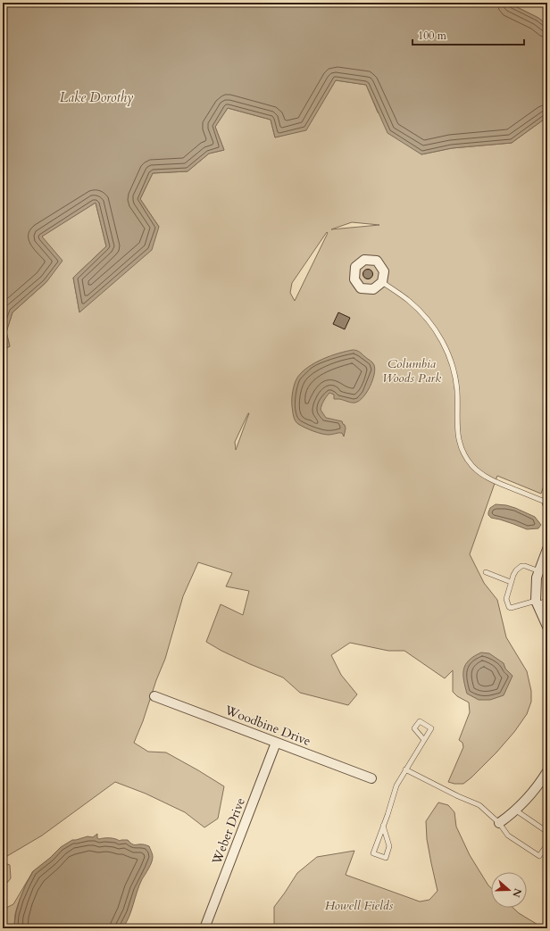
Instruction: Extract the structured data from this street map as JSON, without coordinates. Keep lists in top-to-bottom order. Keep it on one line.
{"streets":{"street":["Woodbine Drive","Weber Drive"]},"crossings":[["Woodbine Drive","Weber Drive"]],"water":["Lake Dorothy"],"parks":["Columbia Woods Park","Howell Fields"],"scale_bar":"100 m","north":"right"}
